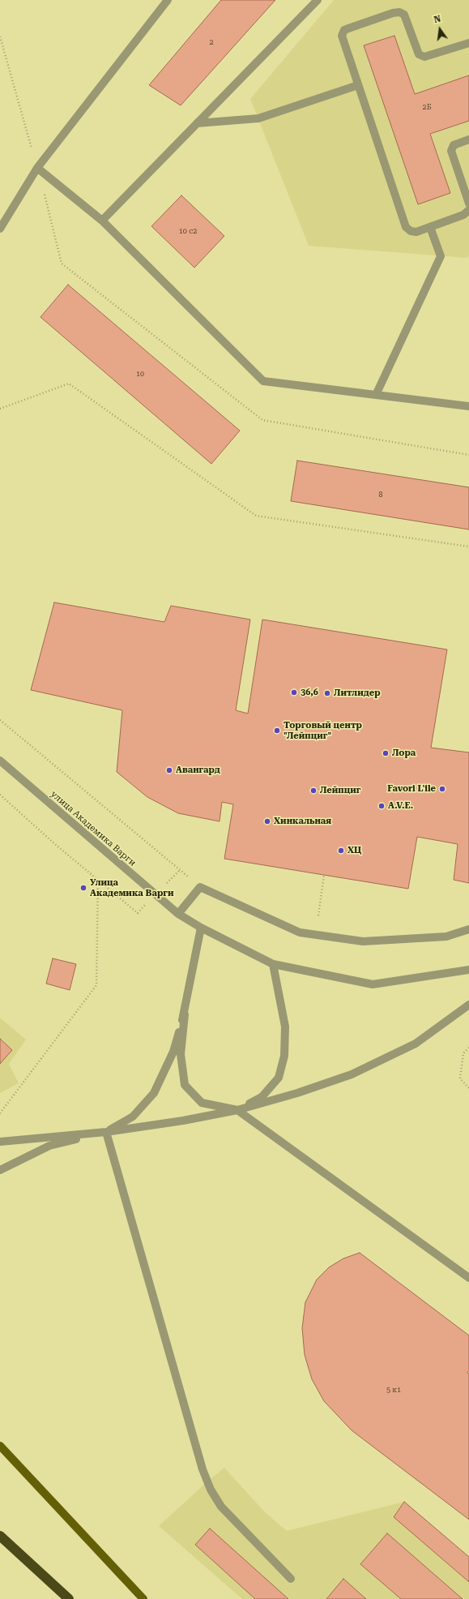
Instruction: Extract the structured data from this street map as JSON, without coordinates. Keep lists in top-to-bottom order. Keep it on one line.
{"streets":{"street":["улица Академика Варги"]},"places":["36,6","Литлидер","Торговый центр \"Лейпциг\"","Лора","Авангард","Favori L'ile","Лейпциг","A.V.E.","Хинкальная","ХЦ","Улица Академика Варги"],"house_numbers":["2","2Б","10 с2","10","8","5 к1"],"north":"top"}
